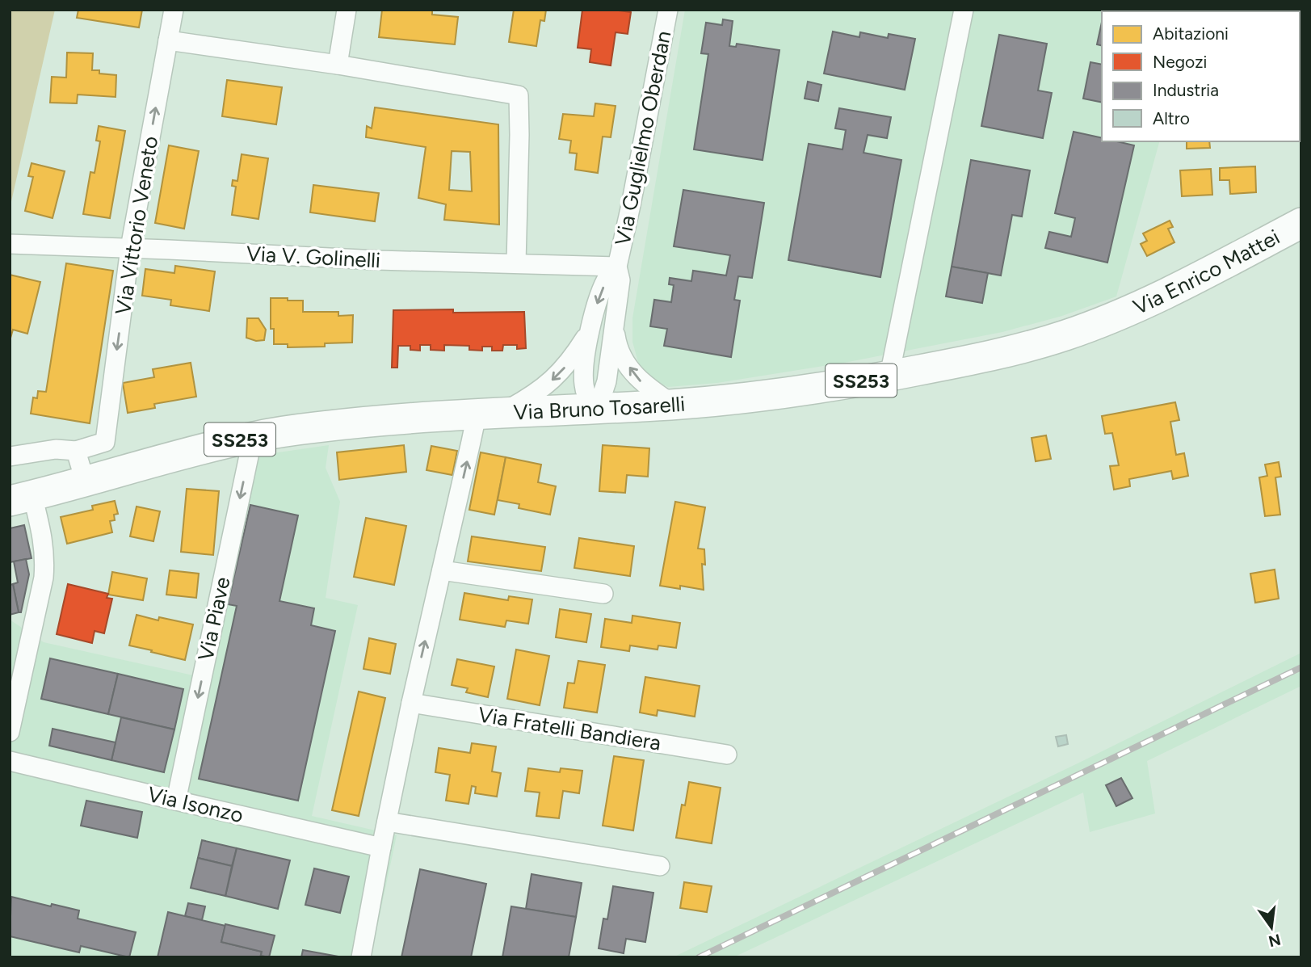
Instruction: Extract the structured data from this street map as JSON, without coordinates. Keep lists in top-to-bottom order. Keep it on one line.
{"streets":{"main road":["Via Enrico Mattei","SS253","Via Bruno Tosarelli"],"street":["Via Guglielmo Oberdan","Via Vittorio Veneto","Via V. Golinelli","Via Piave","Via Fratelli Bandiera","Via Isonzo"]},"crossings":[["Via Guglielmo Oberdan","Via V. Golinelli"],["Via Guglielmo Oberdan","Via Bruno Tosarelli"],["Via Vittorio Veneto","Via V. Golinelli"],["Via Enrico Mattei","Via Bruno Tosarelli"],["Via Bruno Tosarelli","Via Piave"],["Via Piave","Via Isonzo"]],"one_way":["Via Piave"],"legend":["Abitazioni","Negozi","Industria","Altro"],"north":"bottom"}
